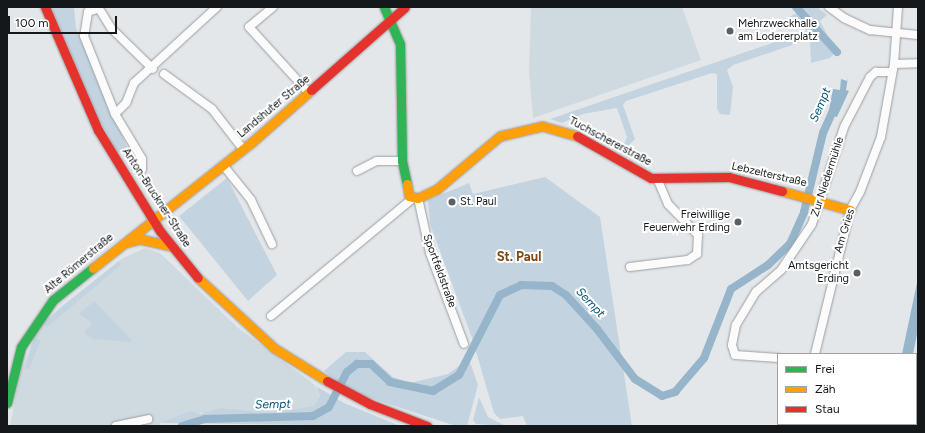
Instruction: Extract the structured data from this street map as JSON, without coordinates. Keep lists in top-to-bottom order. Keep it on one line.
{"streets":{"street":["Landshuter Straße","Tuchschererstraße","Lebzelterstraße","Zur Niedermühle","Anton-Bruckner-Straße","Am Gries","Alte Römerstraße","Sportfeldstraße"]},"crossings":[["Landshuter Straße","Anton-Bruckner-Straße"],["Landshuter Straße","Alte Römerstraße"],["Tuchschererstraße","Lebzelterstraße"],["Tuchschererstraße","Sportfeldstraße"],["Lebzelterstraße","Zur Niedermühle"],["Lebzelterstraße","Am Gries"],["Zur Niedermühle","Am Gries"],["Anton-Bruckner-Straße","Alte Römerstraße"]],"districts":["St. Paul"],"water":["Sempt"],"places":["Mehrzweckhalle am Lodererplatz","St. Paul","Freiwillige Feuerwehr Erding","Amtsgericht Erding"],"legend":["Frei","Zäh","Stau"],"scale_bar":"100 m"}
